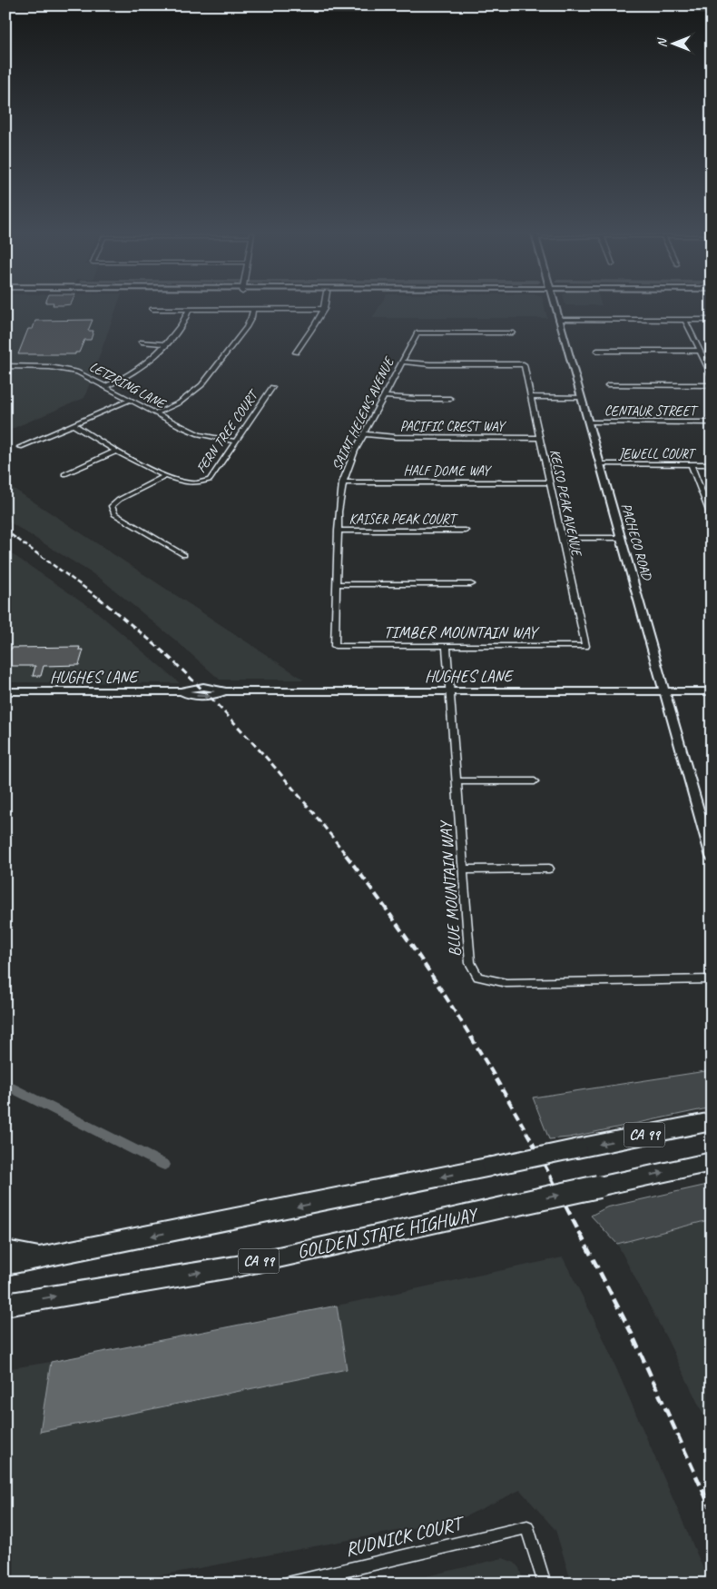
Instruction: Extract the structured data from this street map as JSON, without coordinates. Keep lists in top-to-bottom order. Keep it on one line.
{"streets":{"highway":["CA 99","GOLDEN STATE HIGHWAY"],"street":["LETZRING LANE","CENTAUR STREET","SAINT HELENS AVENUE","PACIFIC CREST WAY","FERN TREE COURT","JEWELL COURT","HALF DOME WAY","KELSO PEAK AVENUE","KAISER PEAK COURT","PACHECO ROAD","TIMBER MOUNTAIN WAY","HUGHES LANE","BLUE MOUNTAIN WAY","RUDNICK COURT"]},"crossings":[["LETZRING LANE","FERN TREE COURT"],["CENTAUR STREET","PACHECO ROAD"],["SAINT HELENS AVENUE","PACIFIC CREST WAY"],["SAINT HELENS AVENUE","HALF DOME WAY"],["SAINT HELENS AVENUE","KELSO PEAK AVENUE"],["SAINT HELENS AVENUE","KAISER PEAK COURT"],["SAINT HELENS AVENUE","TIMBER MOUNTAIN WAY"],["PACIFIC CREST WAY","KELSO PEAK AVENUE"],["JEWELL COURT","PACHECO ROAD"],["HALF DOME WAY","KELSO PEAK AVENUE"],["KELSO PEAK AVENUE","TIMBER MOUNTAIN WAY"],["PACHECO ROAD","HUGHES LANE"],["TIMBER MOUNTAIN WAY","BLUE MOUNTAIN WAY"],["HUGHES LANE","BLUE MOUNTAIN WAY"]],"north":"left"}
